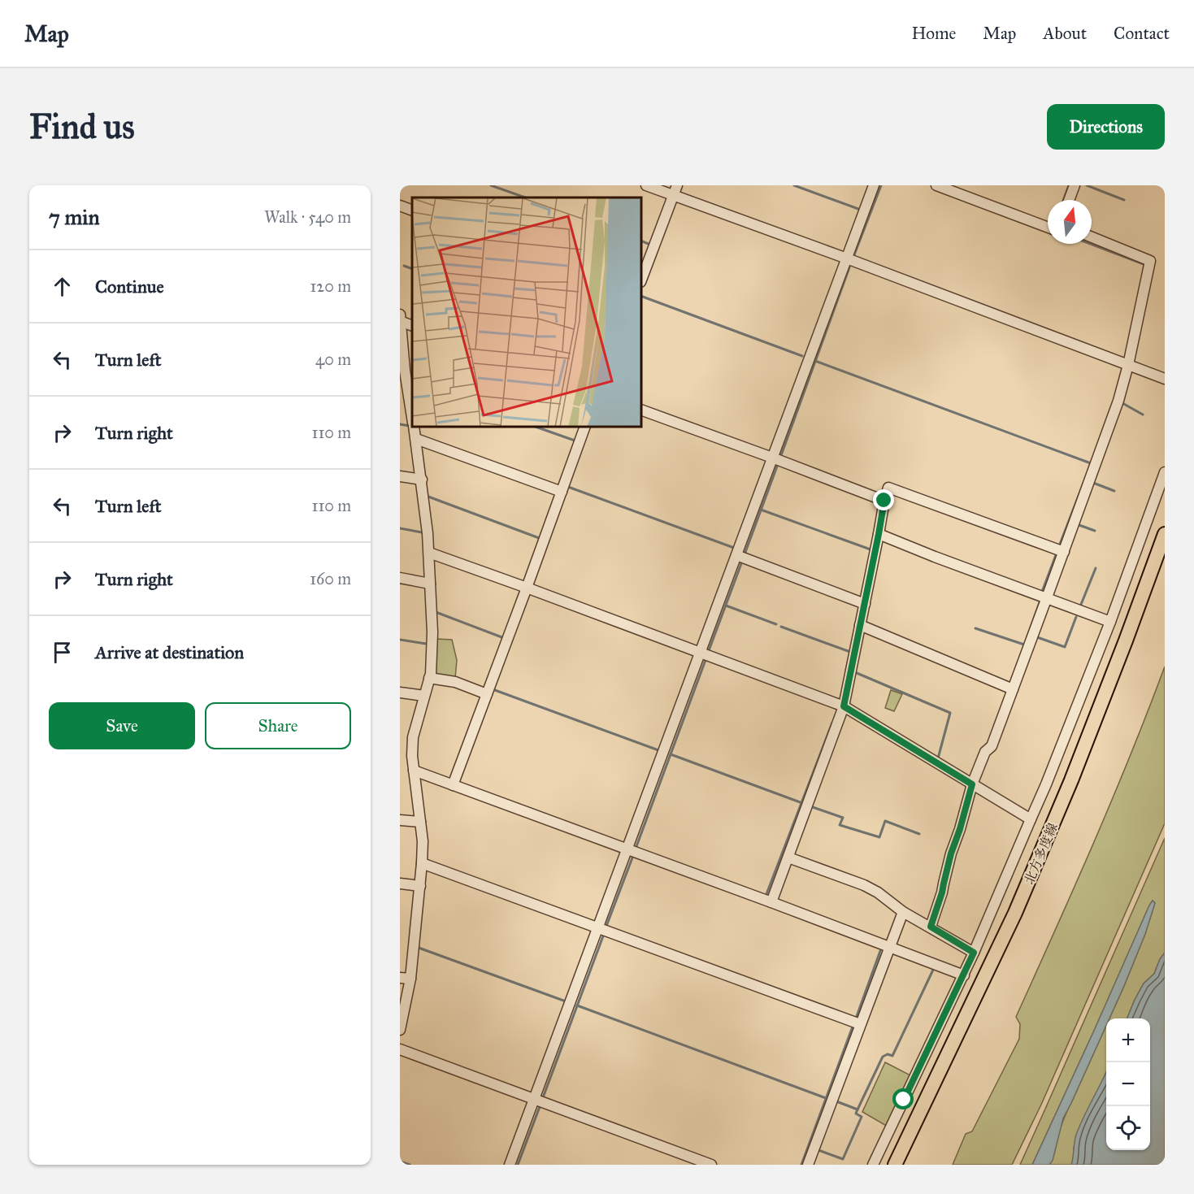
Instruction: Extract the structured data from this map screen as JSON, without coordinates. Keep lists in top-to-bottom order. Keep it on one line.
{"streets":{"main road":["北方多度線"]},"north":"top","page":{"header":"Map","nav":["Home","Map","About","Contact"],"buttons":["Directions",["Save","Share"]],"title":"Find us","heading":["7 min","Walk · 540 m"],"list":[["Continue","120 m"],["Turn left","40 m"],["Turn right","110 m"],["Turn left","110 m"],["Turn right","160 m"],"Arrive at destination"],"map_buttons":["+","−"]}}
